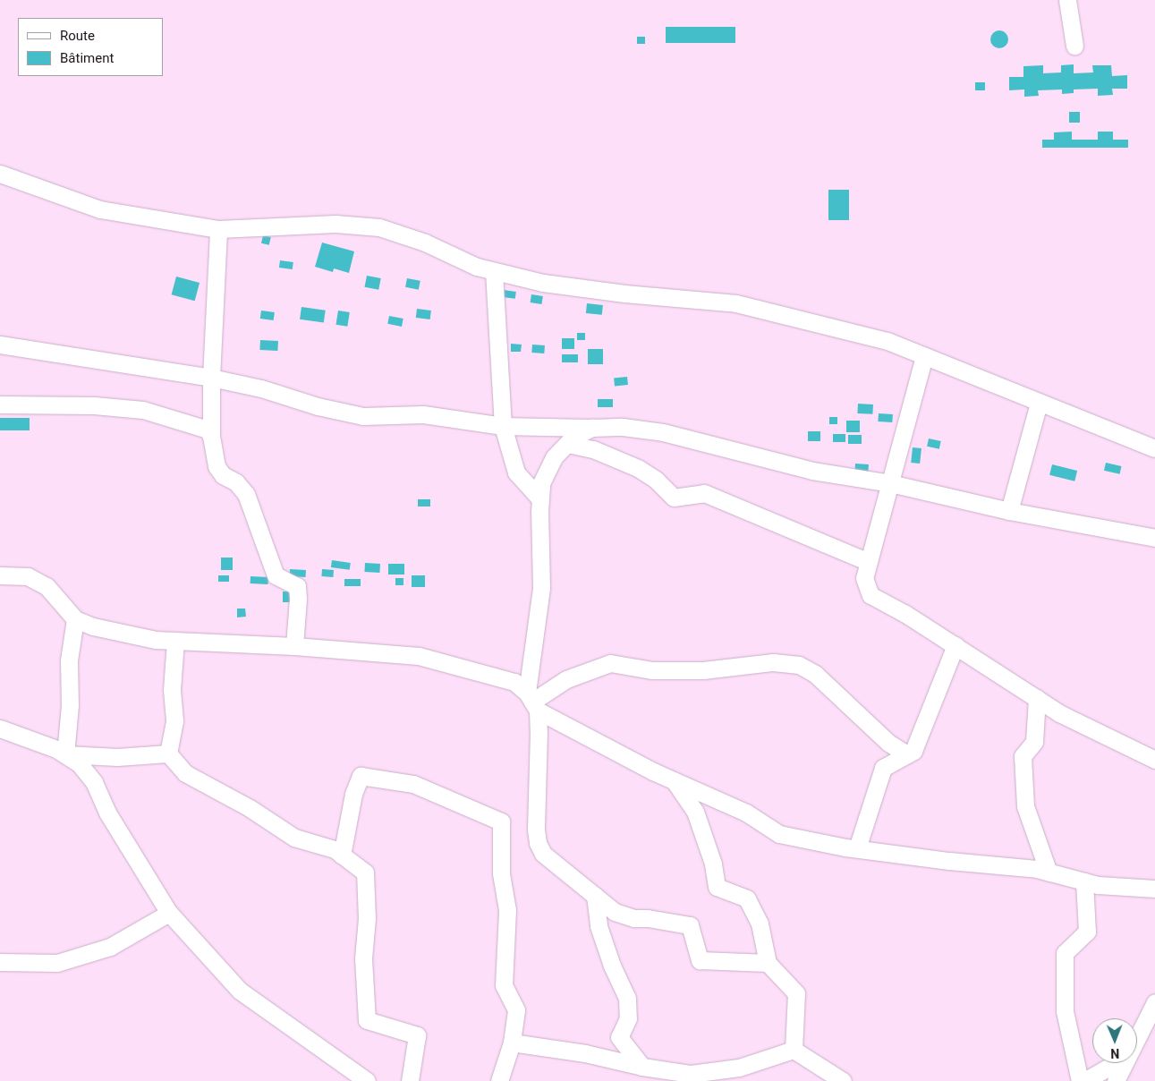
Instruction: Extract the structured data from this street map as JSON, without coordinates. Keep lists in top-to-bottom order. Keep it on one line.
{"legend":["Route","Bâtiment"],"north":"bottom"}
